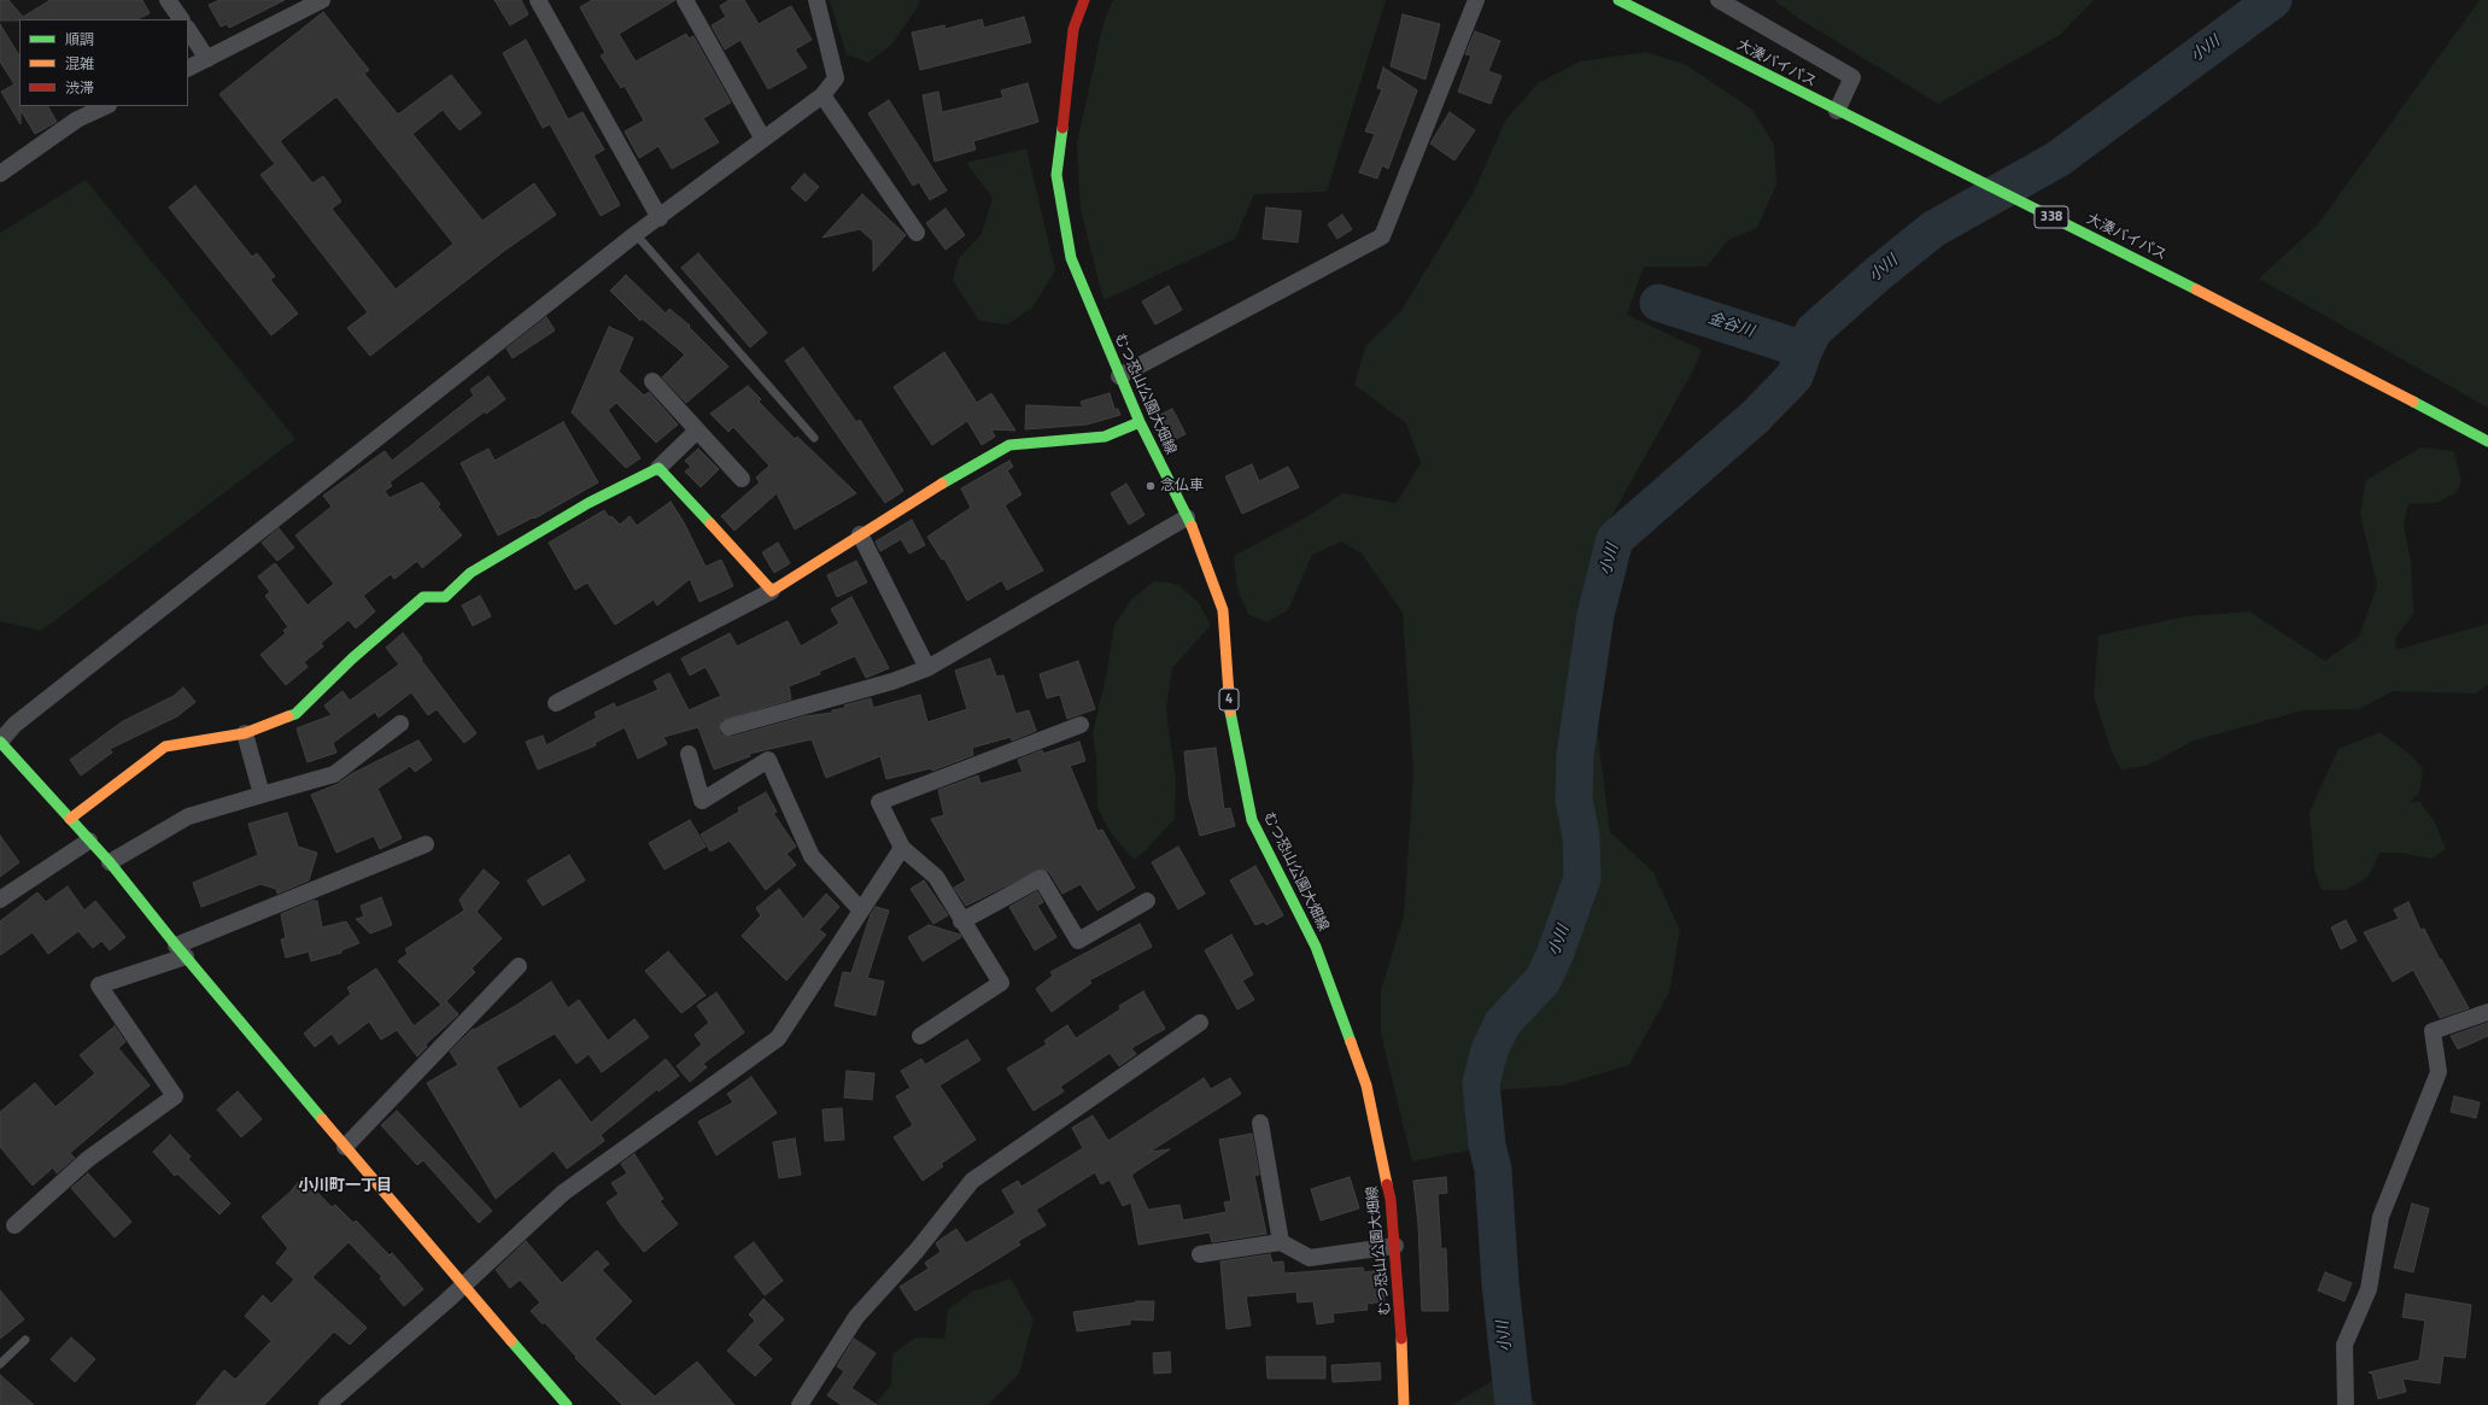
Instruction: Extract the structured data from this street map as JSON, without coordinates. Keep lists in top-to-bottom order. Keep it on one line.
{"streets":{"main road":["大湊バイパス","338","むつ恐山公園大畑線","4"]},"districts":["小川町一丁目"],"water":["小川","金谷川"],"places":["念仏車"],"legend":["順調","混雑","渋滞"]}
